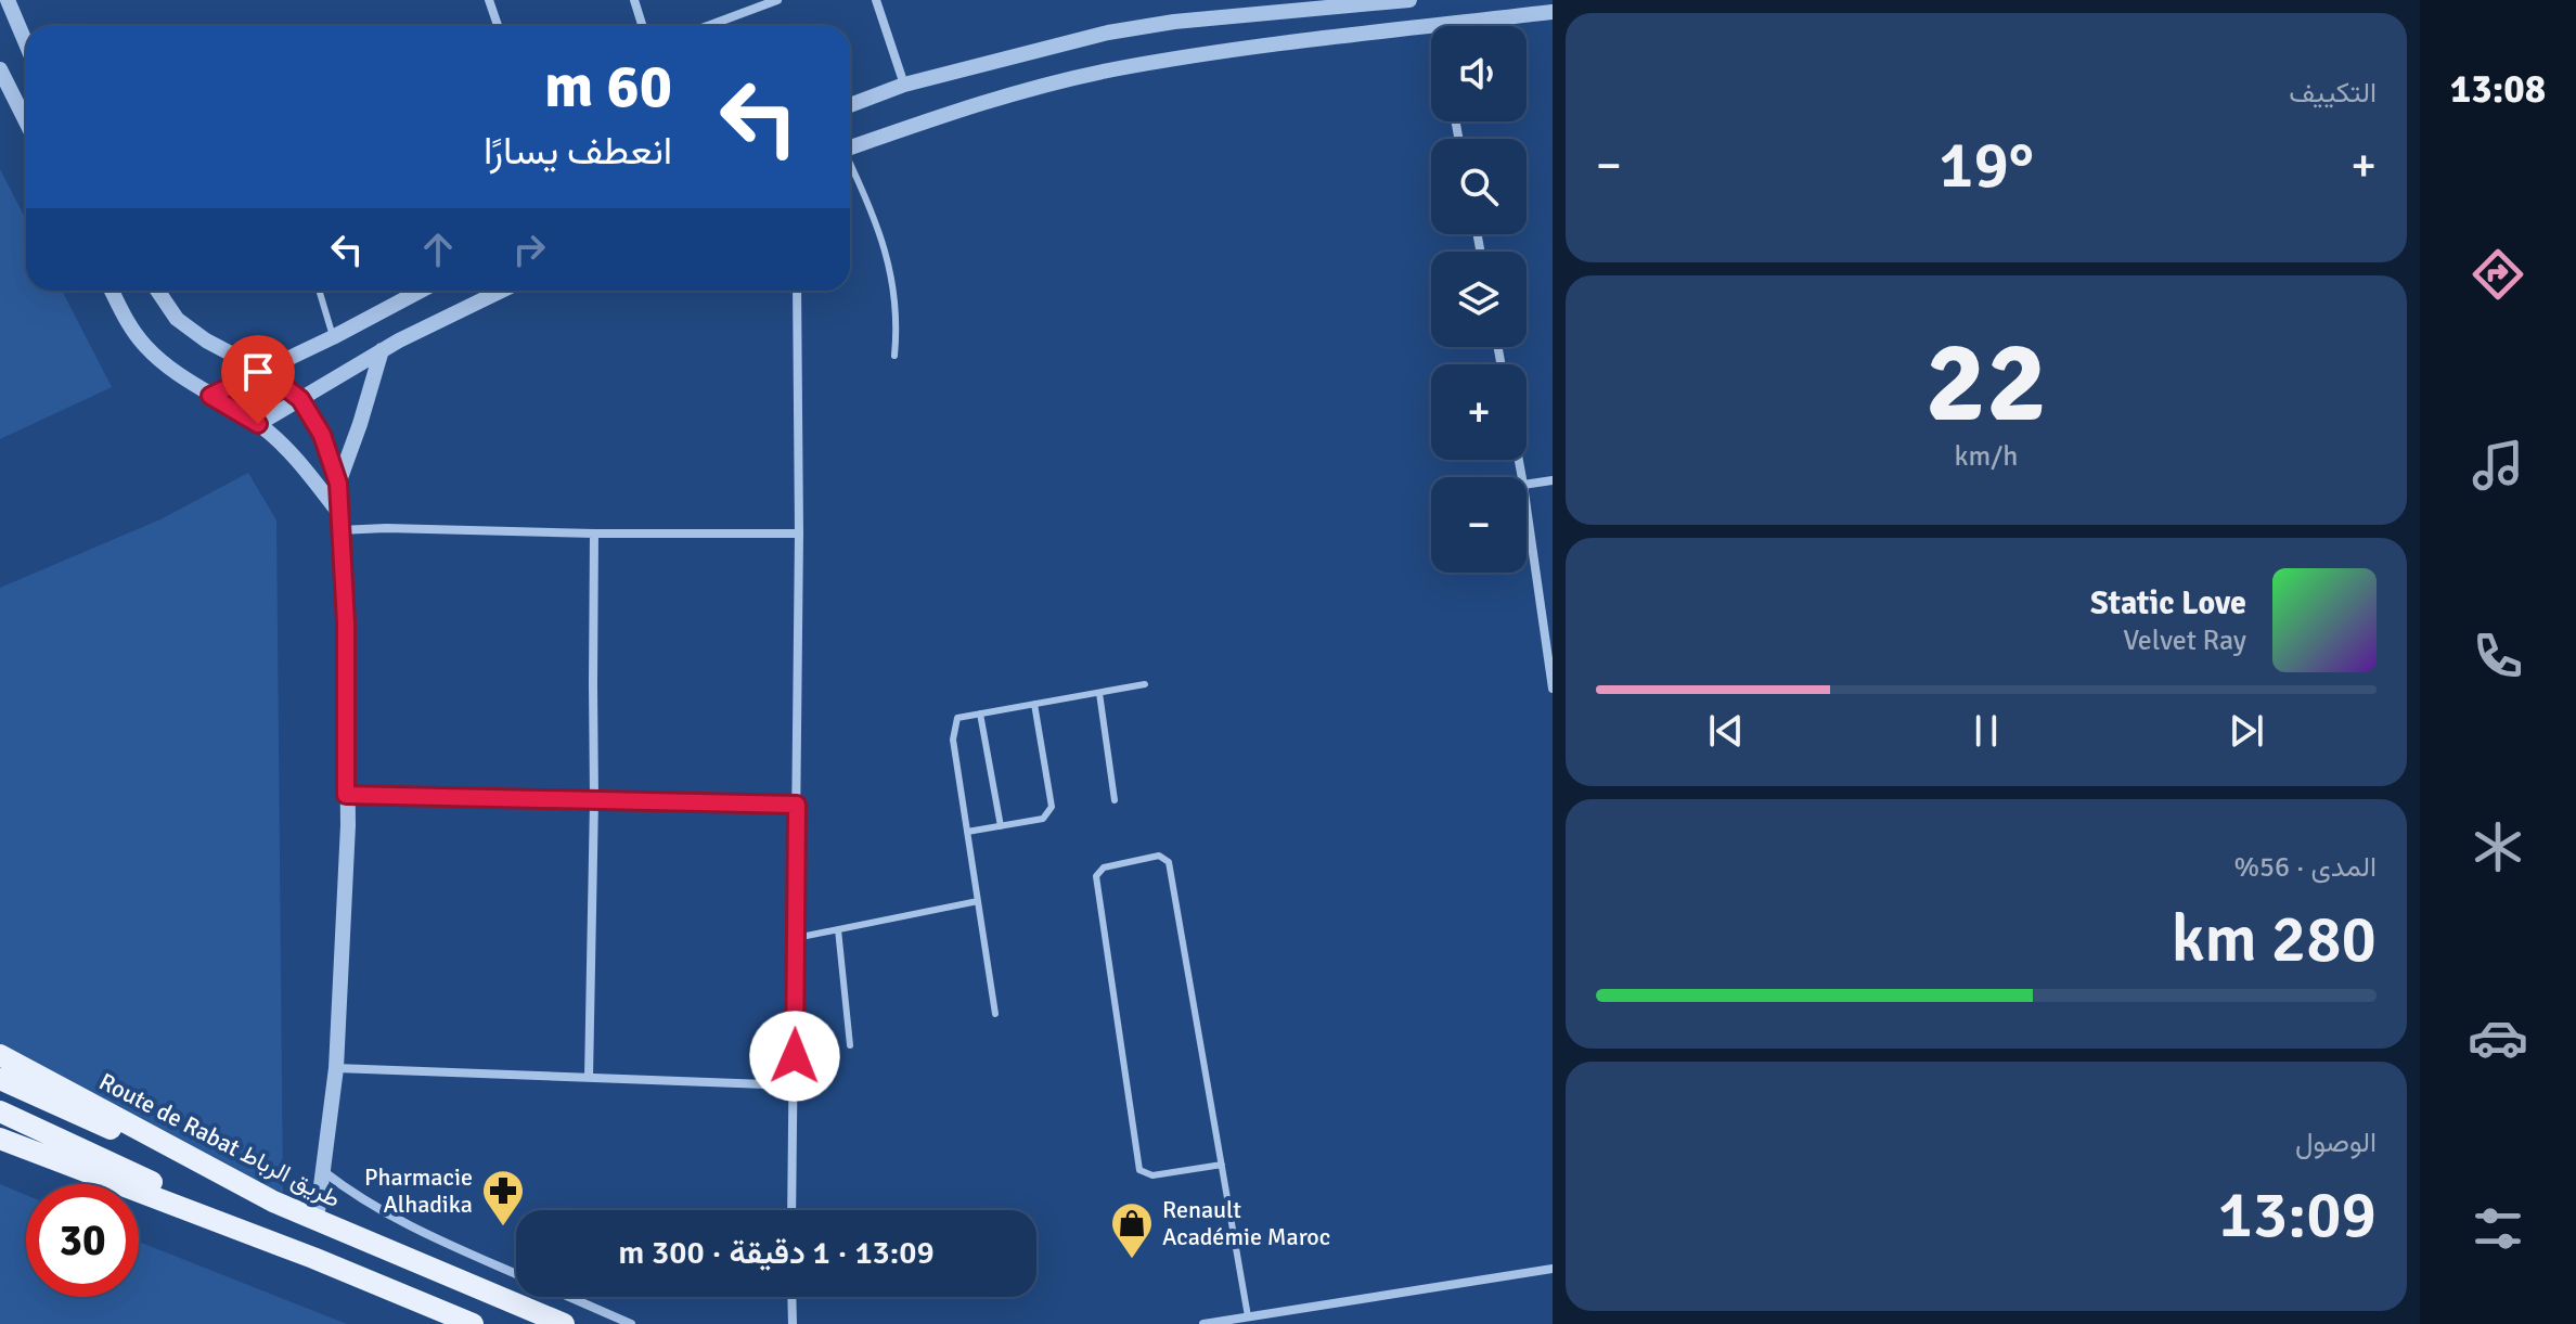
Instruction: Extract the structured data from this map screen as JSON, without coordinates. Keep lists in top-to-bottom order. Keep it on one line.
{"streets":{"main road":["Route de Rabat طريق الرباط"]},"places":{"pharmacy":["Pharmacie Alhadika"],"shop":["Renault Académie Maroc"]},"page":{"tabs":"13:08","tile":["التكييف",["22","km/h"],["المدى · 56%","280 km"],["الوصول","13:09"]],"map_buttons":["+","−"],"turn":["60 m","انعطف يسارًا"],"heat":["−","19°","+"],"song":["Static Love","Velvet Ray"],"limit":"30","trip":"13:09 · 1 دقيقة · 300 m"}}
